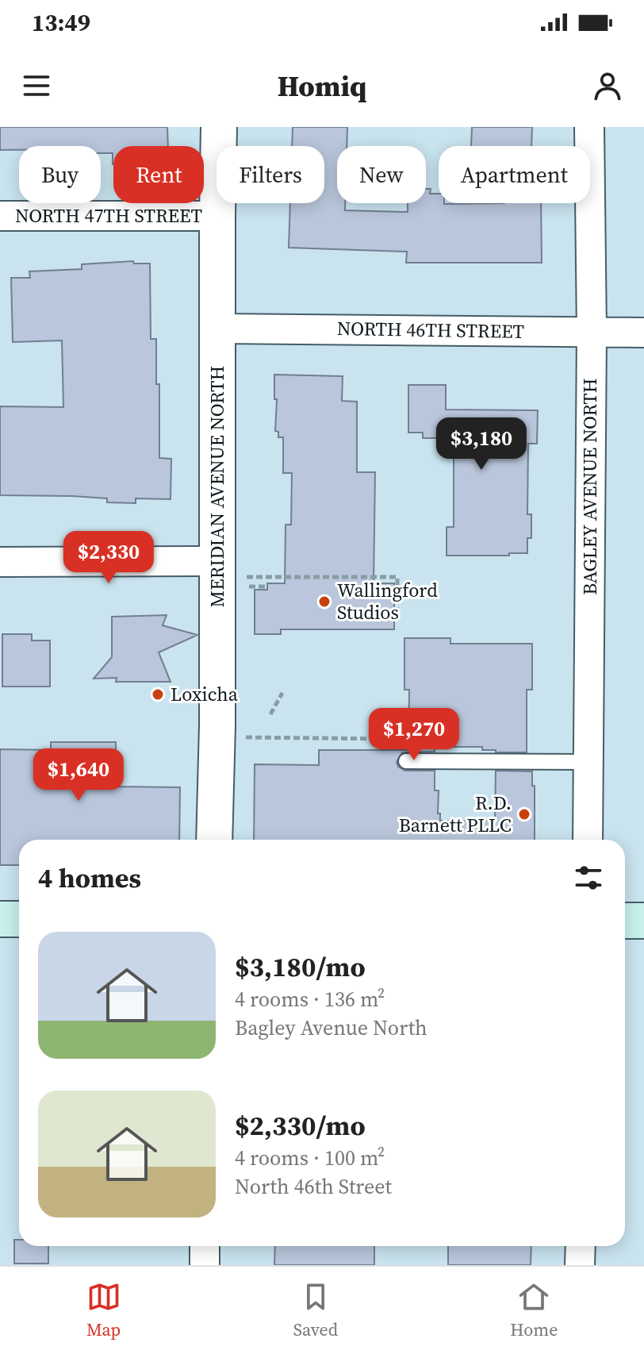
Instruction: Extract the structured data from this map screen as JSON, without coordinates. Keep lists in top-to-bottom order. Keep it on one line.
{"streets":{"street":["NORTH 47TH STREET","NORTH 46TH STREET","MERIDIAN AVENUE NORTH","BAGLEY AVENUE NORTH"]},"crossings":[["NORTH 47TH STREET","MERIDIAN AVENUE NORTH"],["NORTH 46TH STREET","MERIDIAN AVENUE NORTH"],["NORTH 46TH STREET","BAGLEY AVENUE NORTH"]],"places":["Wallingford Studios","Loxicha","R.D. Barnett PLLC"],"page":{"status":"13:49","header":"Homiq","chip":["Buy","Rent","Filters","New","Apartment"],"price":["$3,180","$2,330","$1,270","$1,640"],"heading":"4 homes","list":[{"name":"$3,180/mo","note":"4 rooms · 136 m² · Bagley Avenue North"},{"name":"$2,330/mo","note":"4 rooms · 100 m² · North 46th Street"}],"tabs":["Map","Saved","Home"]}}
